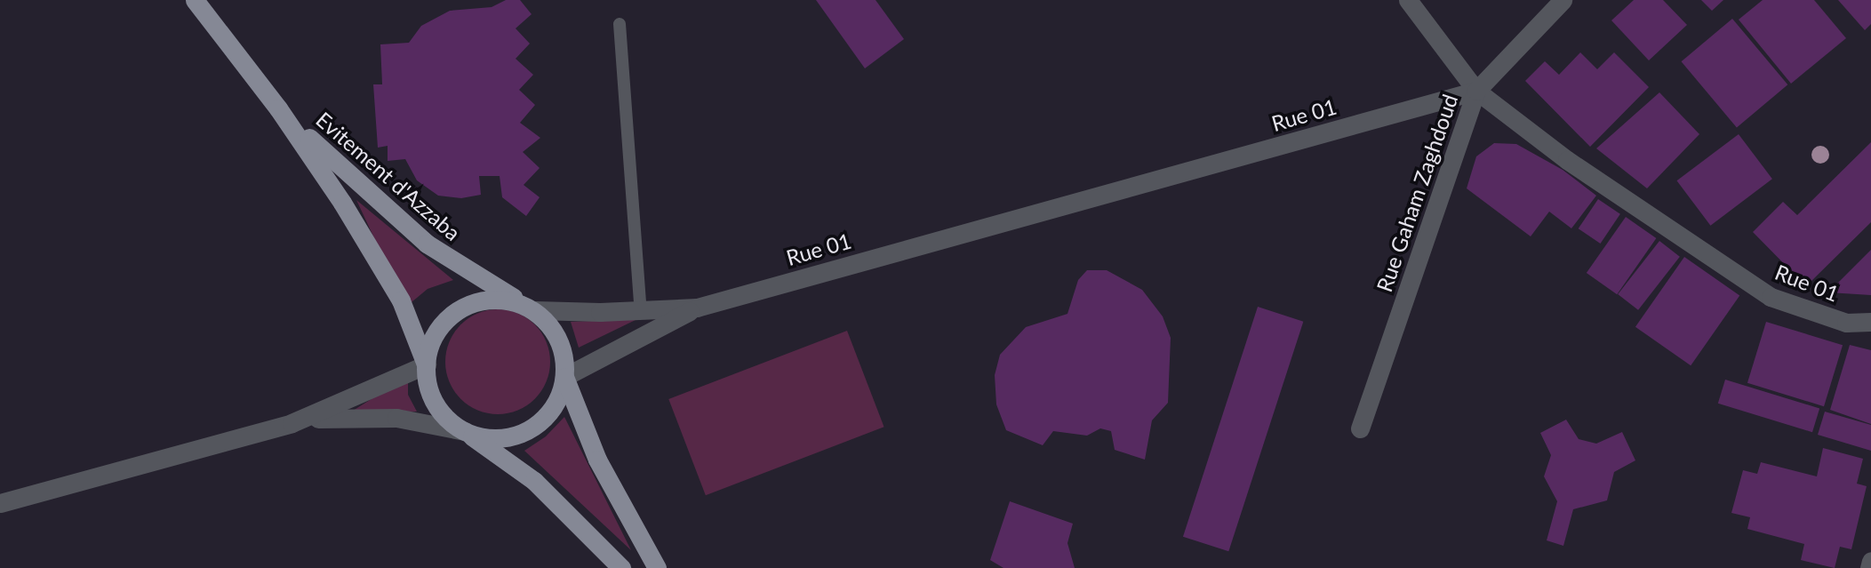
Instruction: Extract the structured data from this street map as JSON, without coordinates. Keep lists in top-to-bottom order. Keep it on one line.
{"streets":{"main road":["Evitement d'Azzaba"],"street":["Rue 01","Rue Gaham Zaghdoud"]},"crossings":[["Rue 01","Rue Gaham Zaghdoud"]]}
